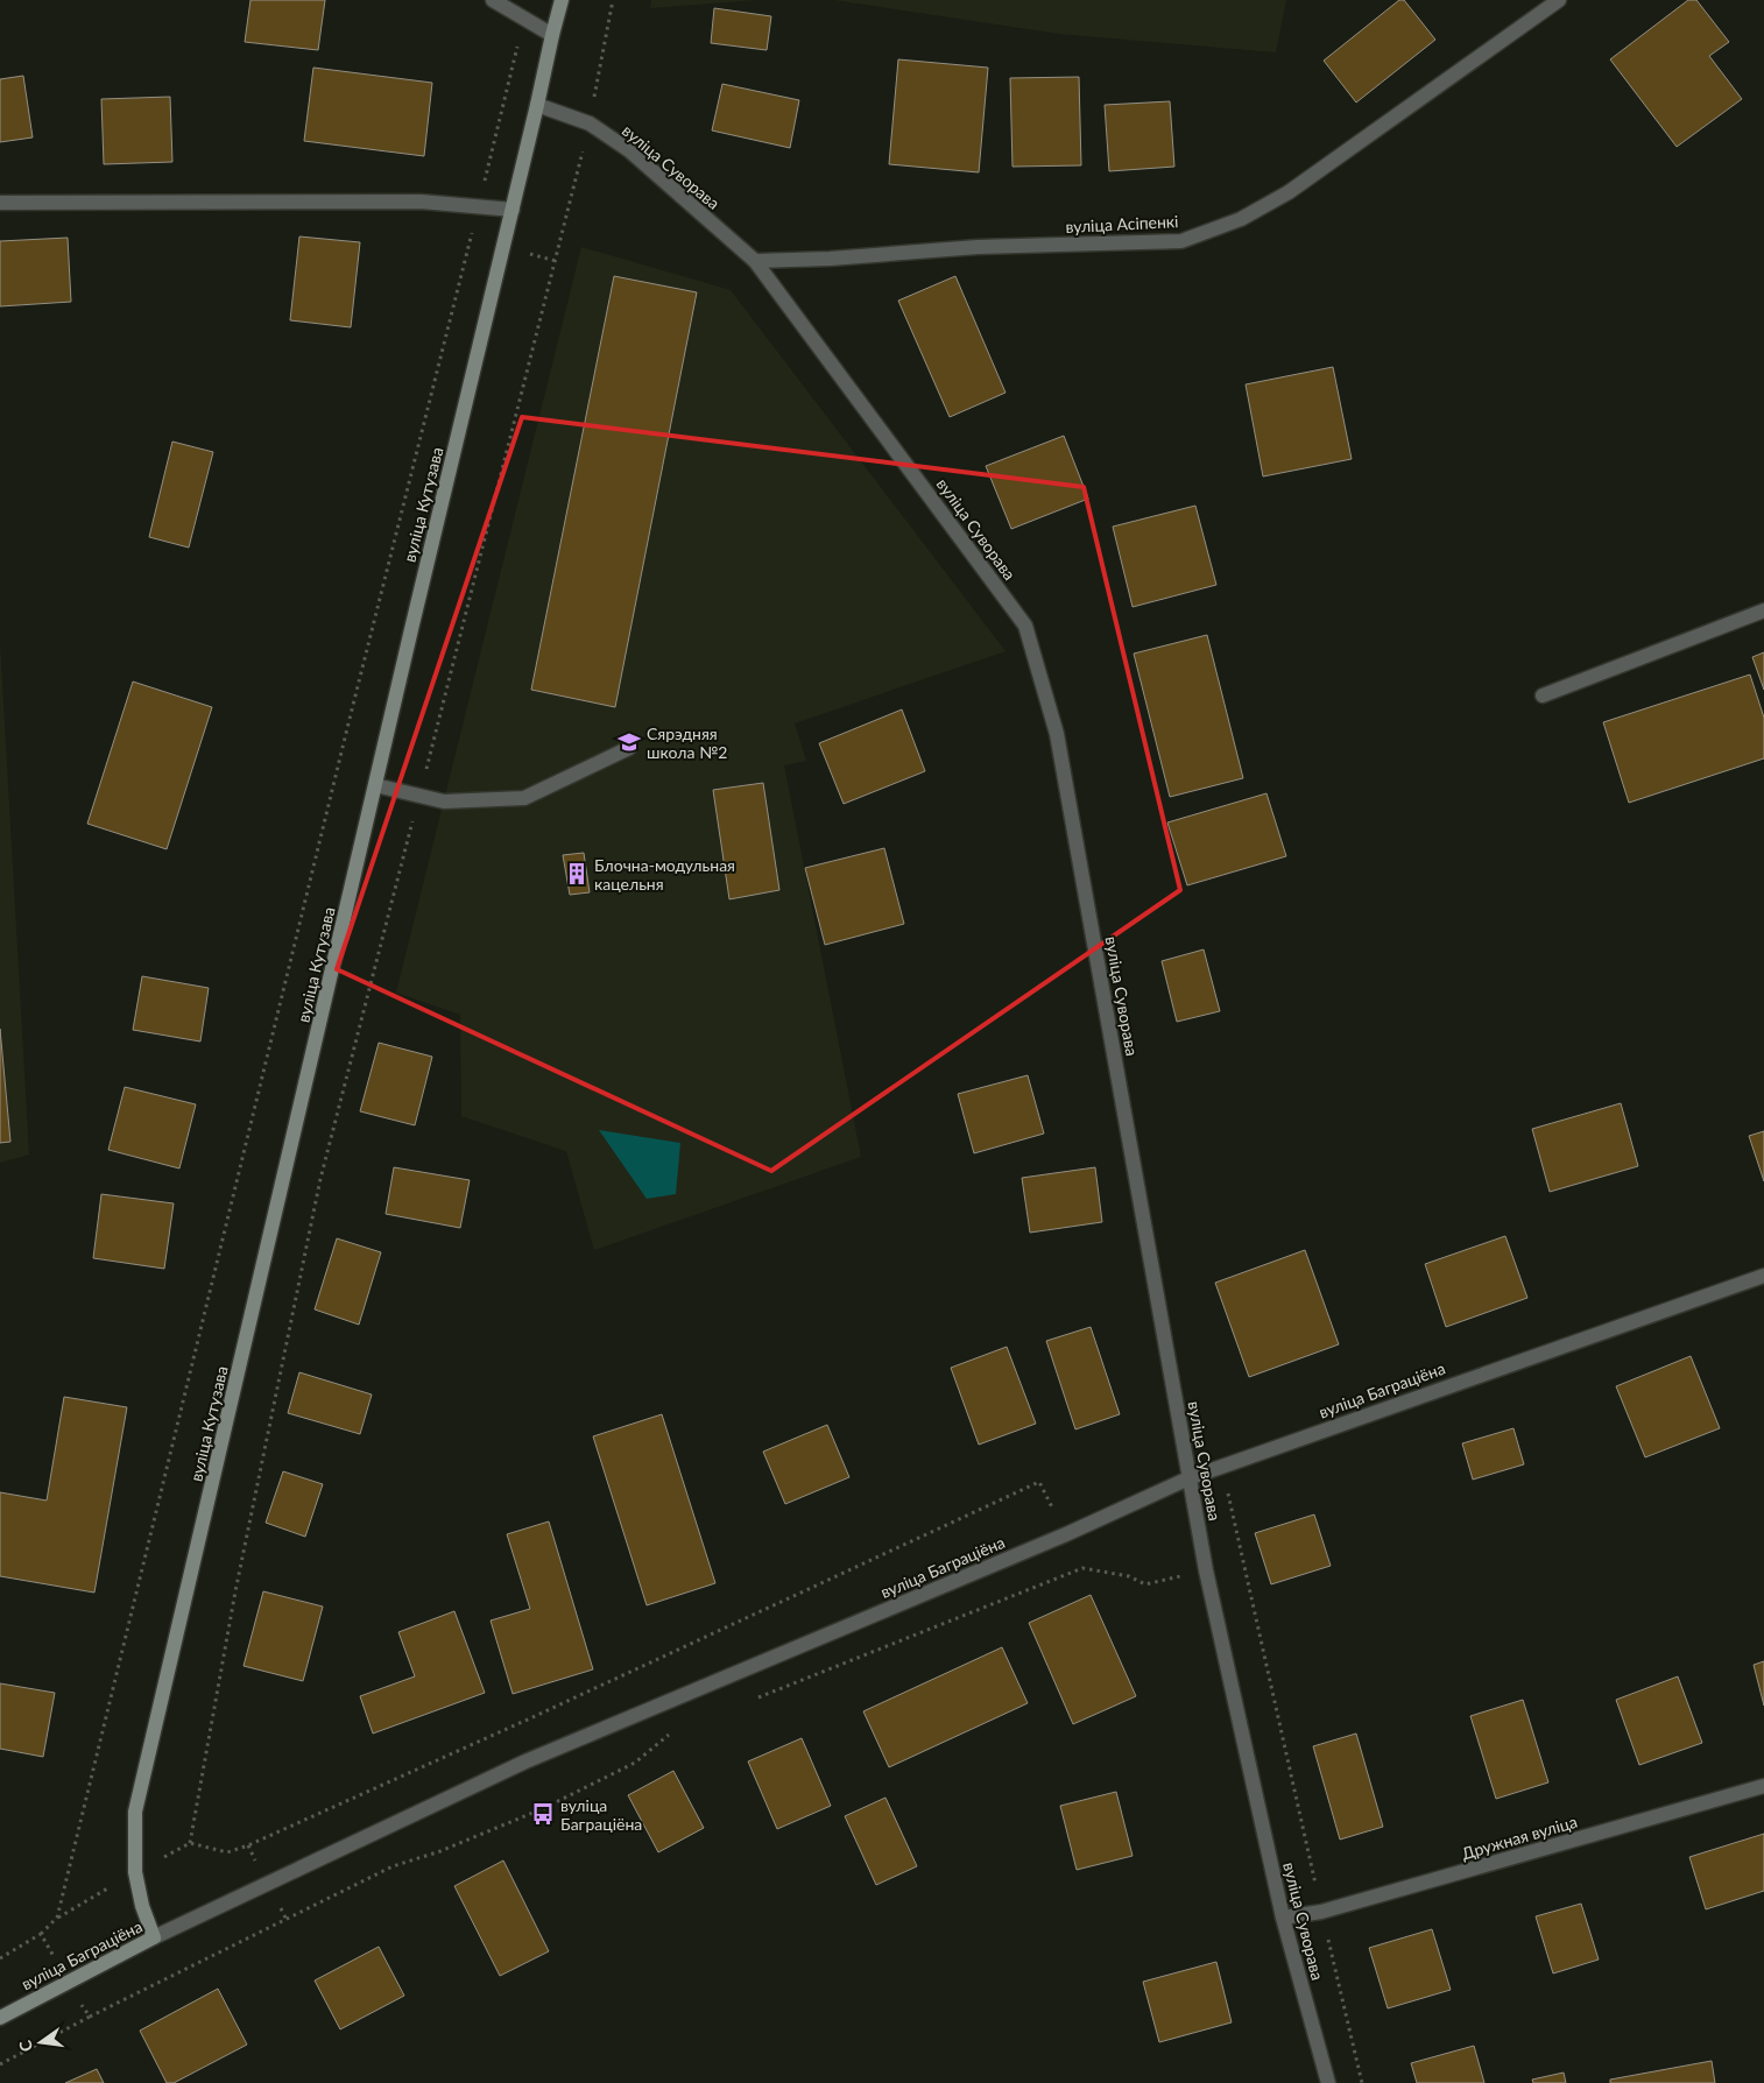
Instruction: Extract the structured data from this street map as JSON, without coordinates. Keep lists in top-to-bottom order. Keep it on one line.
{"streets":{"main road":["вуліца Кутузава","вуліца Баграціёна"],"street":["вуліца Суворава","вуліца Асіпенкі","Дружная вуліца"]},"crossings":[["вуліца Суворава","вуліца Асіпенкі"],["вуліца Суворава","вуліца Кутузава"],["вуліца Суворава","вуліца Баграціёна"],["вуліца Суворава","Дружная вуліца"],["вуліца Кутузава","вуліца Баграціёна"]],"places":{"school or university":["Сярэдняя школа №2"],"building":["Блочна-модульная кацельня"],"bus stop":["вуліца Баграціёна"]},"north":"left"}
